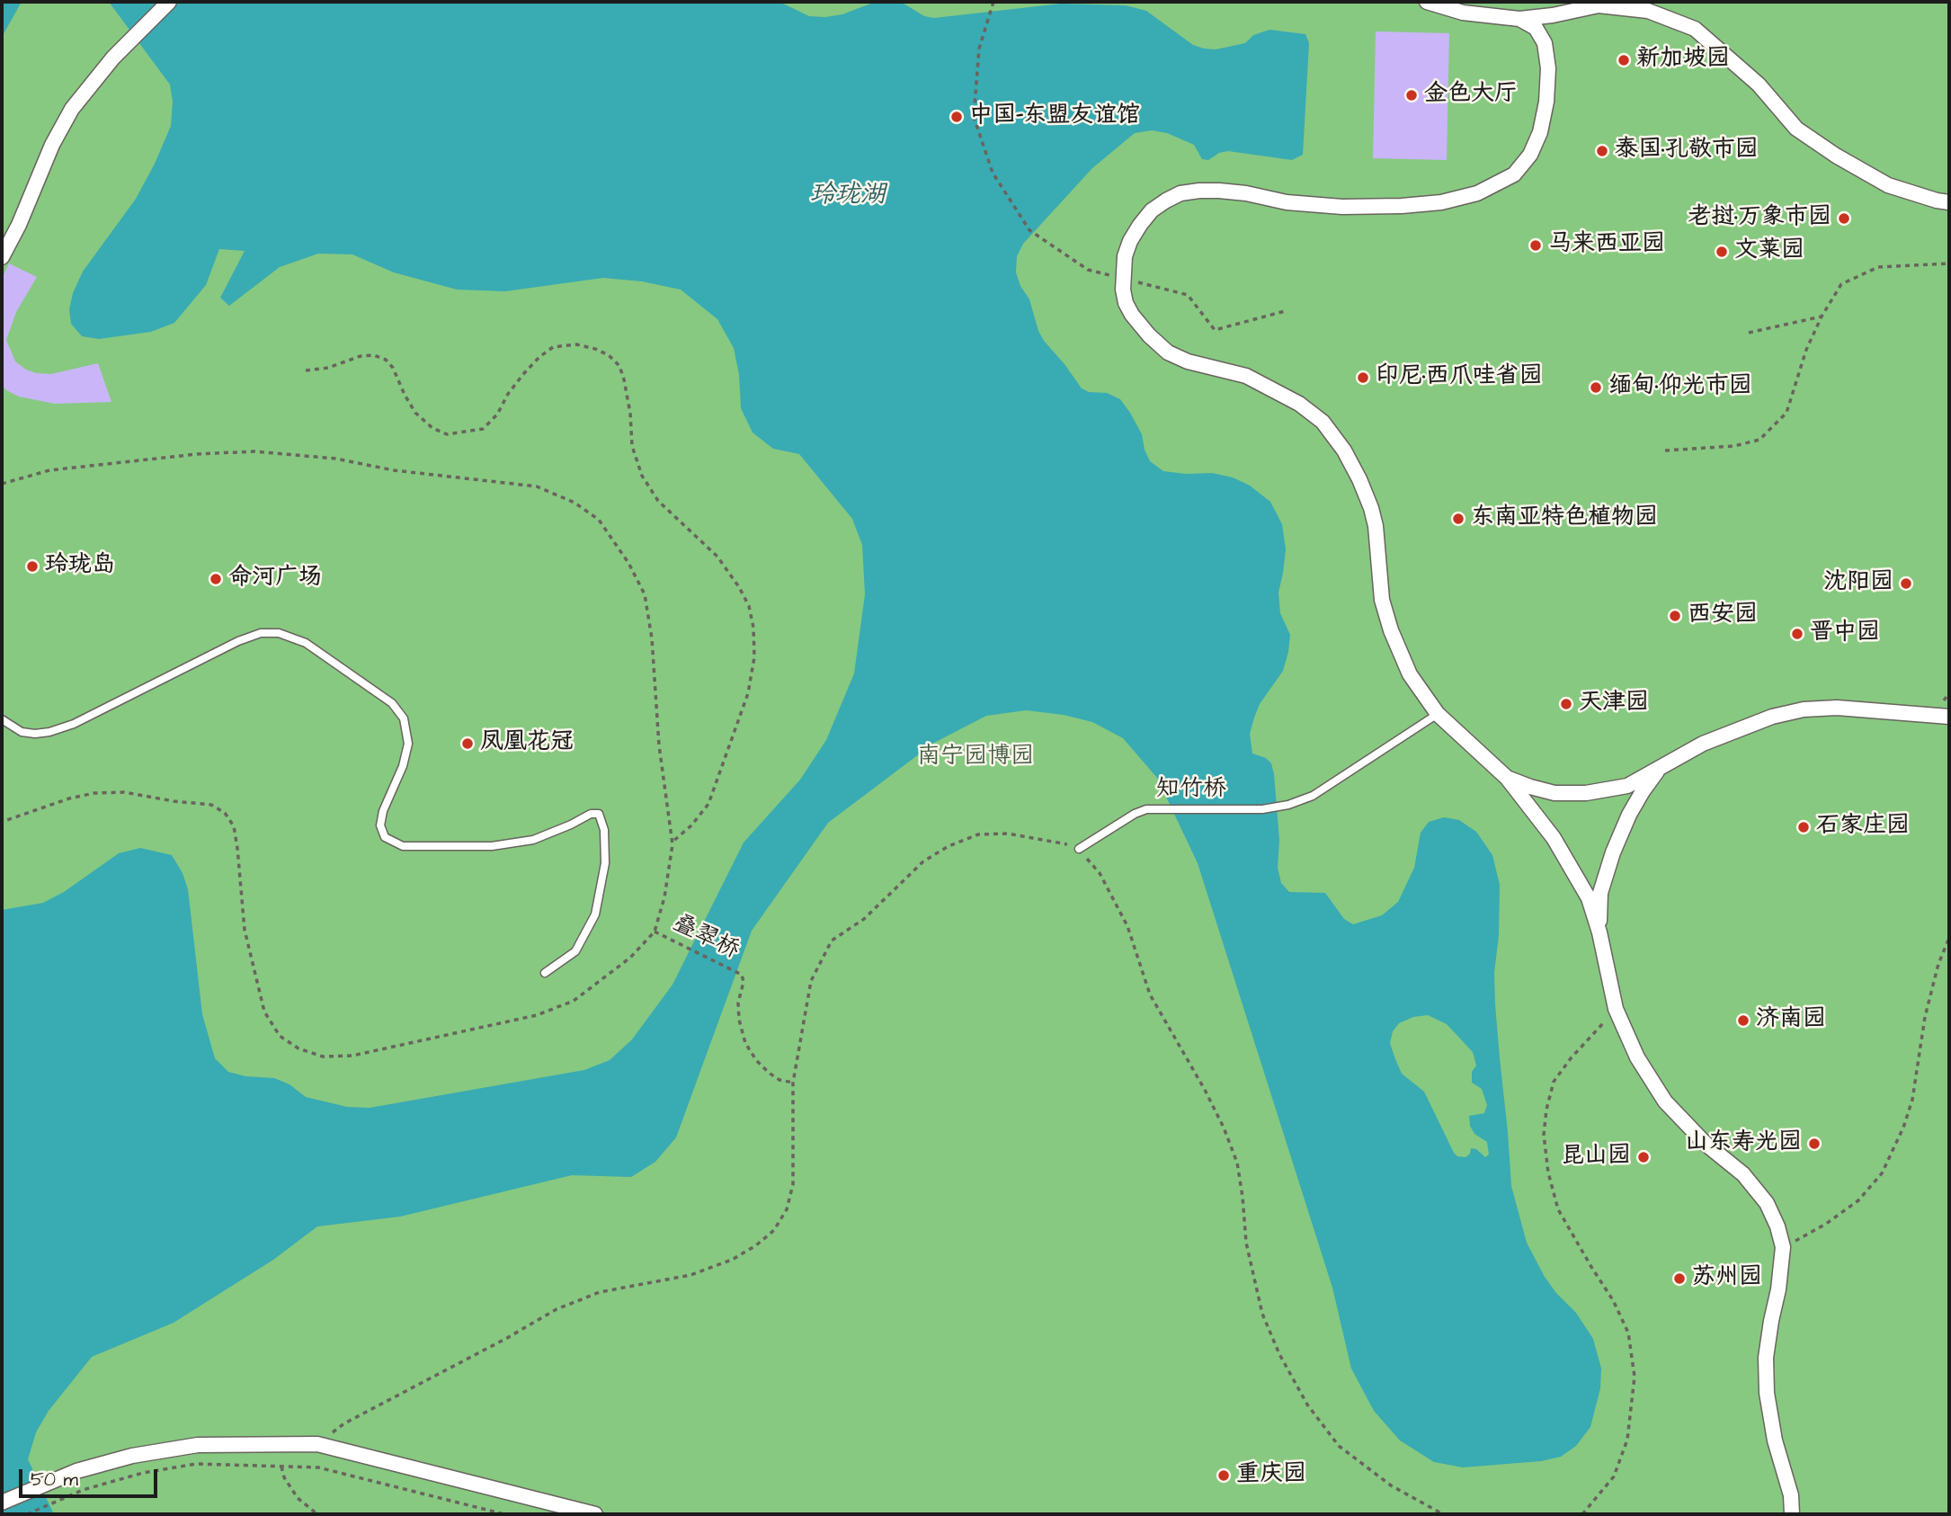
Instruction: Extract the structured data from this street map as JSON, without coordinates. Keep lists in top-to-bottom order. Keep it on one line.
{"streets":{"lane":["知竹桥"],"path":["叠翠桥"]},"water":["玲珑湖"],"parks":["南宁园博园"],"places":["新加坡园","金色大厅","中国-东盟友谊馆","泰国·孔敬市园","老挝·万象市园","马来西亚园","文莱园","印尼·西爪哇省园","缅甸·仰光市园","东南亚特色植物园","玲珑岛","命河广场","沈阳园","西安园","晋中园","天津园","凤凰花冠","石家庄园","济南园","山东寿光园","昆山园","苏州园","重庆园"],"scale_bar":"50 m"}
